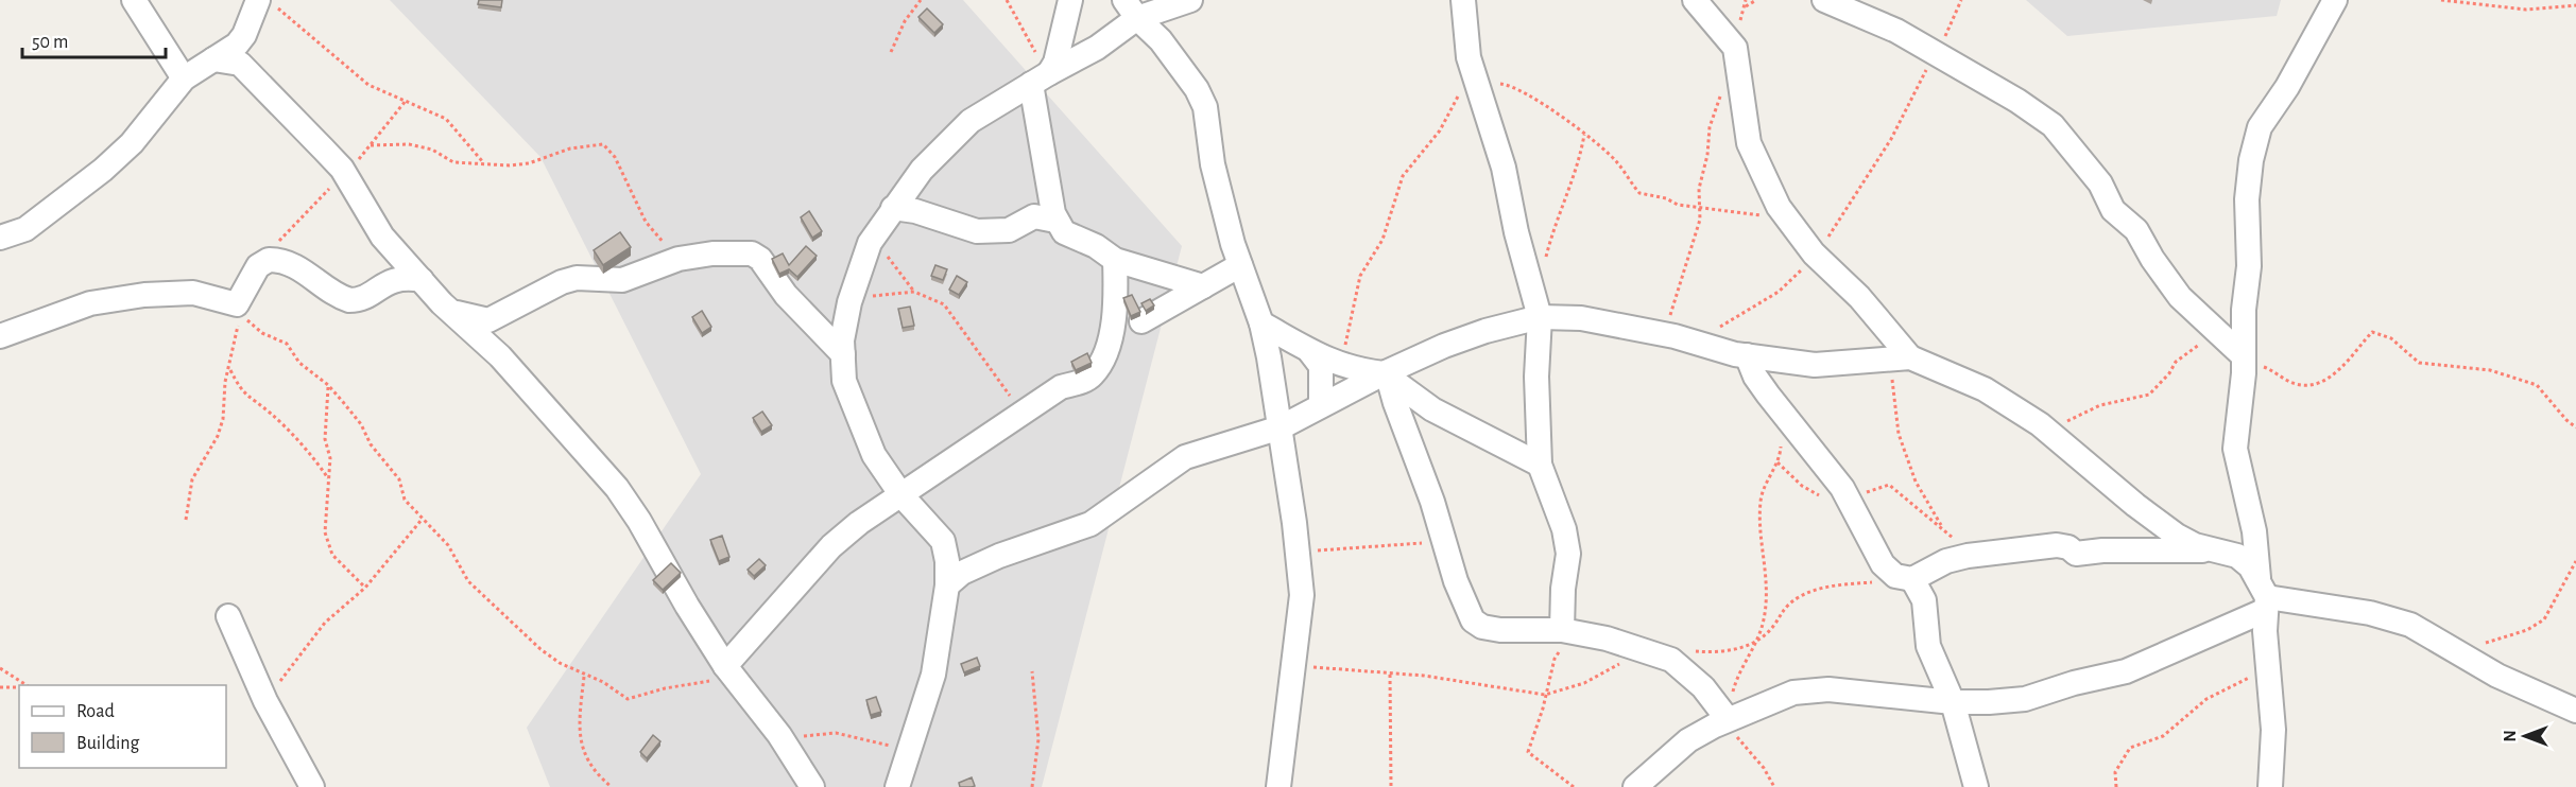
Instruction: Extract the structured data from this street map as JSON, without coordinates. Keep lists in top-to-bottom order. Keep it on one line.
{"legend":["Road","Building"],"scale_bar":"50 m","north":"left"}
